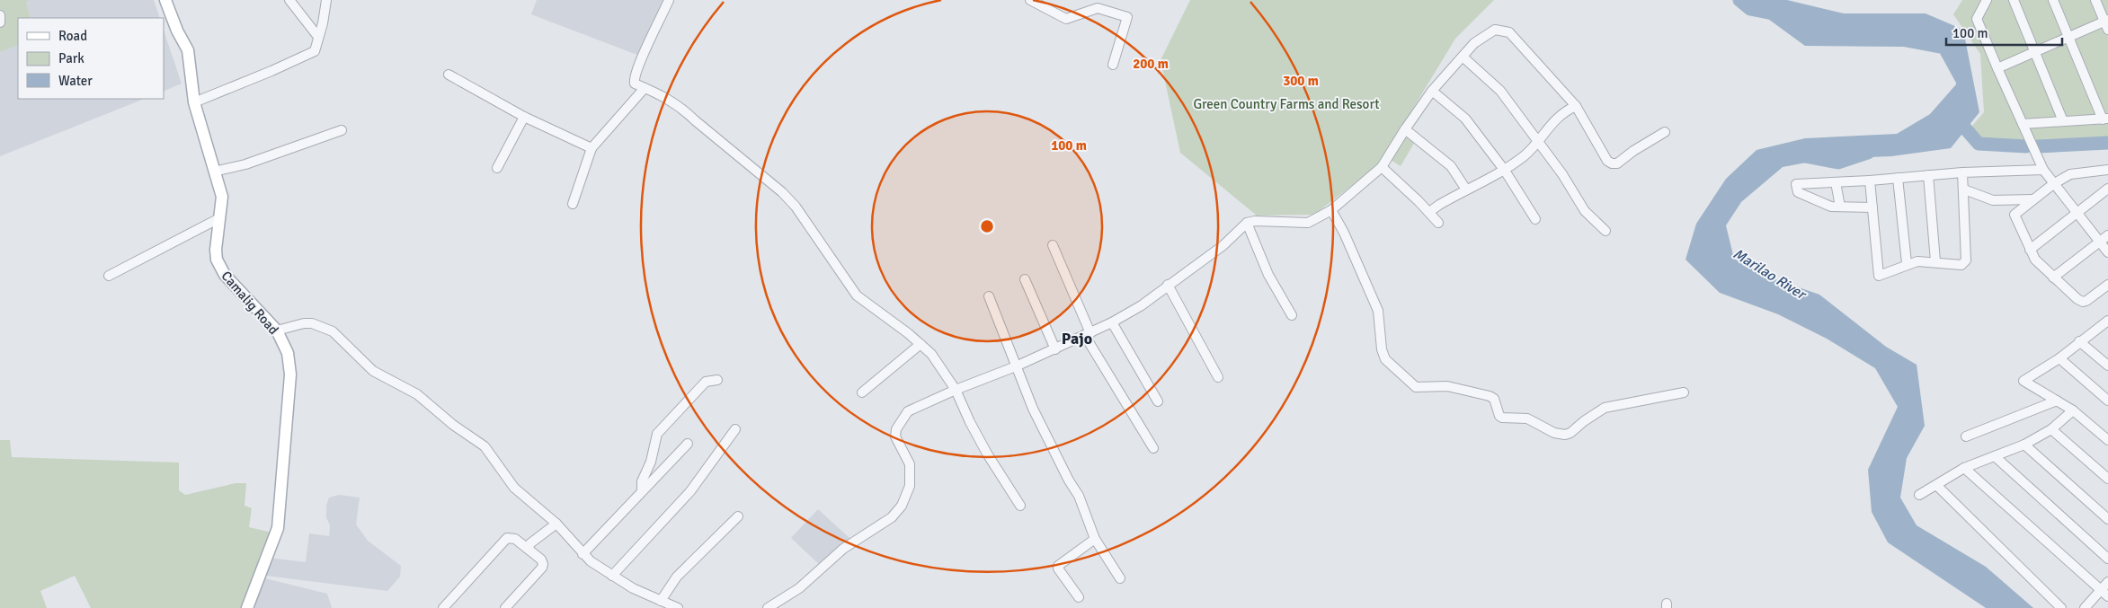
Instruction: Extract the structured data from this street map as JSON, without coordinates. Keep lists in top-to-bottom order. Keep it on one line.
{"streets":{"main road":["Camalig Road"]},"districts":["Pajo"],"water":["Marilao River"],"parks":["Green Country Farms and Resort"],"legend":["Road","Park","Water"],"scale_bar":"100 m","rings":["200 m","300 m","100 m"]}
